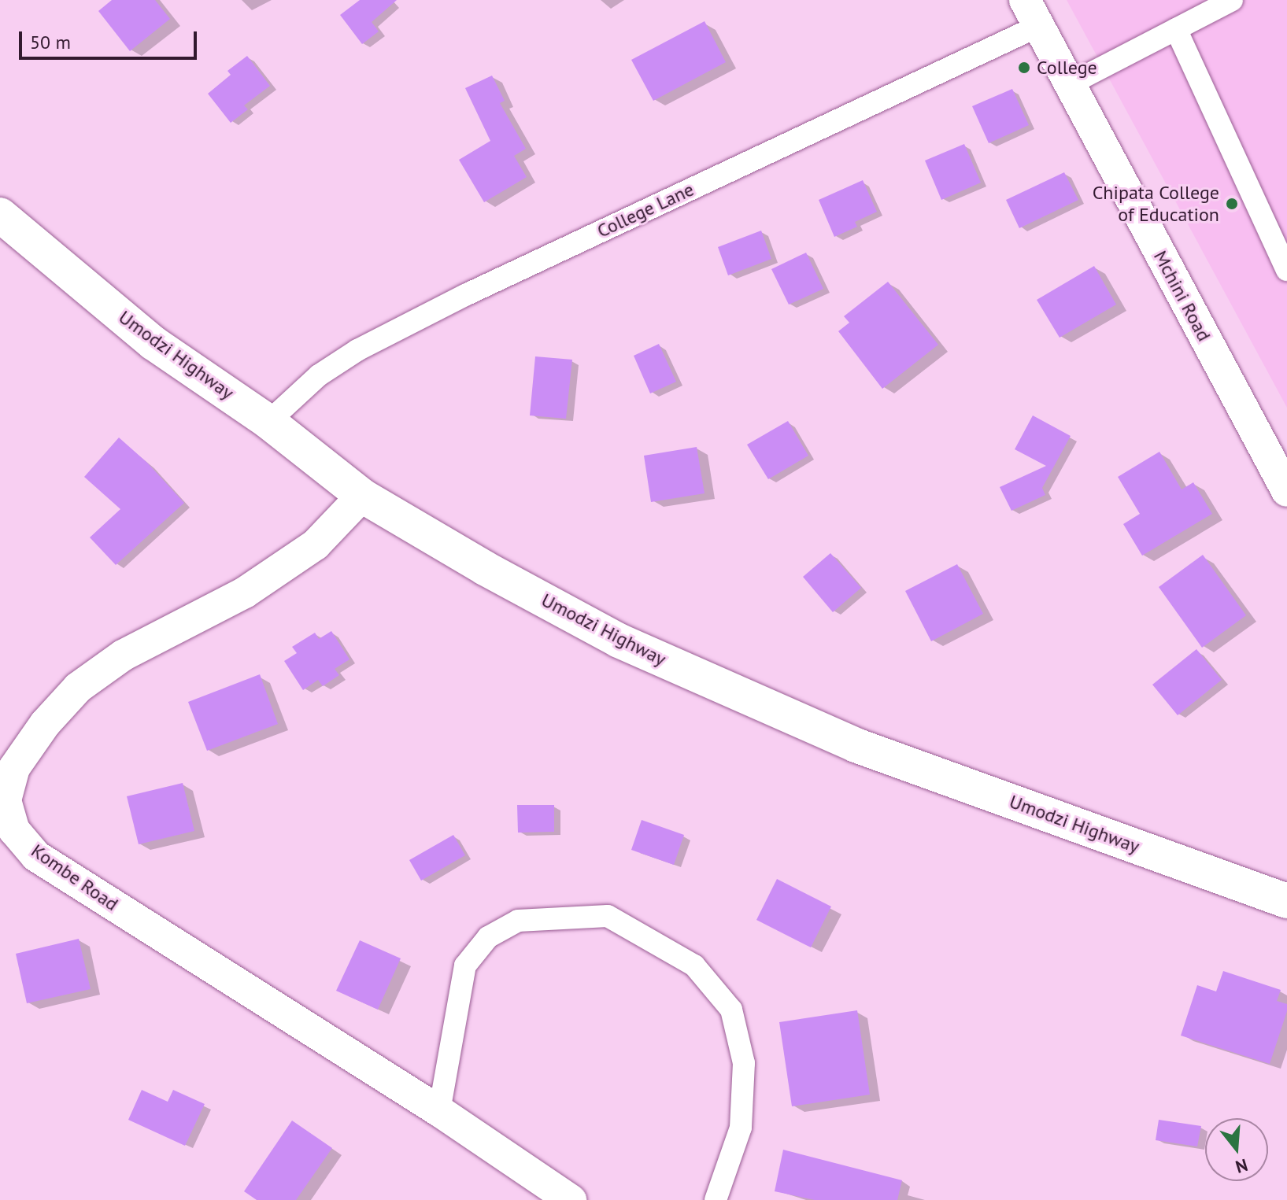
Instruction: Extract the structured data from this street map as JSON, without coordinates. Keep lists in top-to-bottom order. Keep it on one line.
{"streets":{"highway":["Umodzi Highway"],"street":["College Lane","Mchini Road","Kombe Road"]},"crossings":[["College Lane","Mchini Road"],["College Lane","Umodzi Highway"],["Umodzi Highway","Kombe Road"]],"places":["College","Chipata College of Education"],"scale_bar":"50 m","north":"bottom"}
